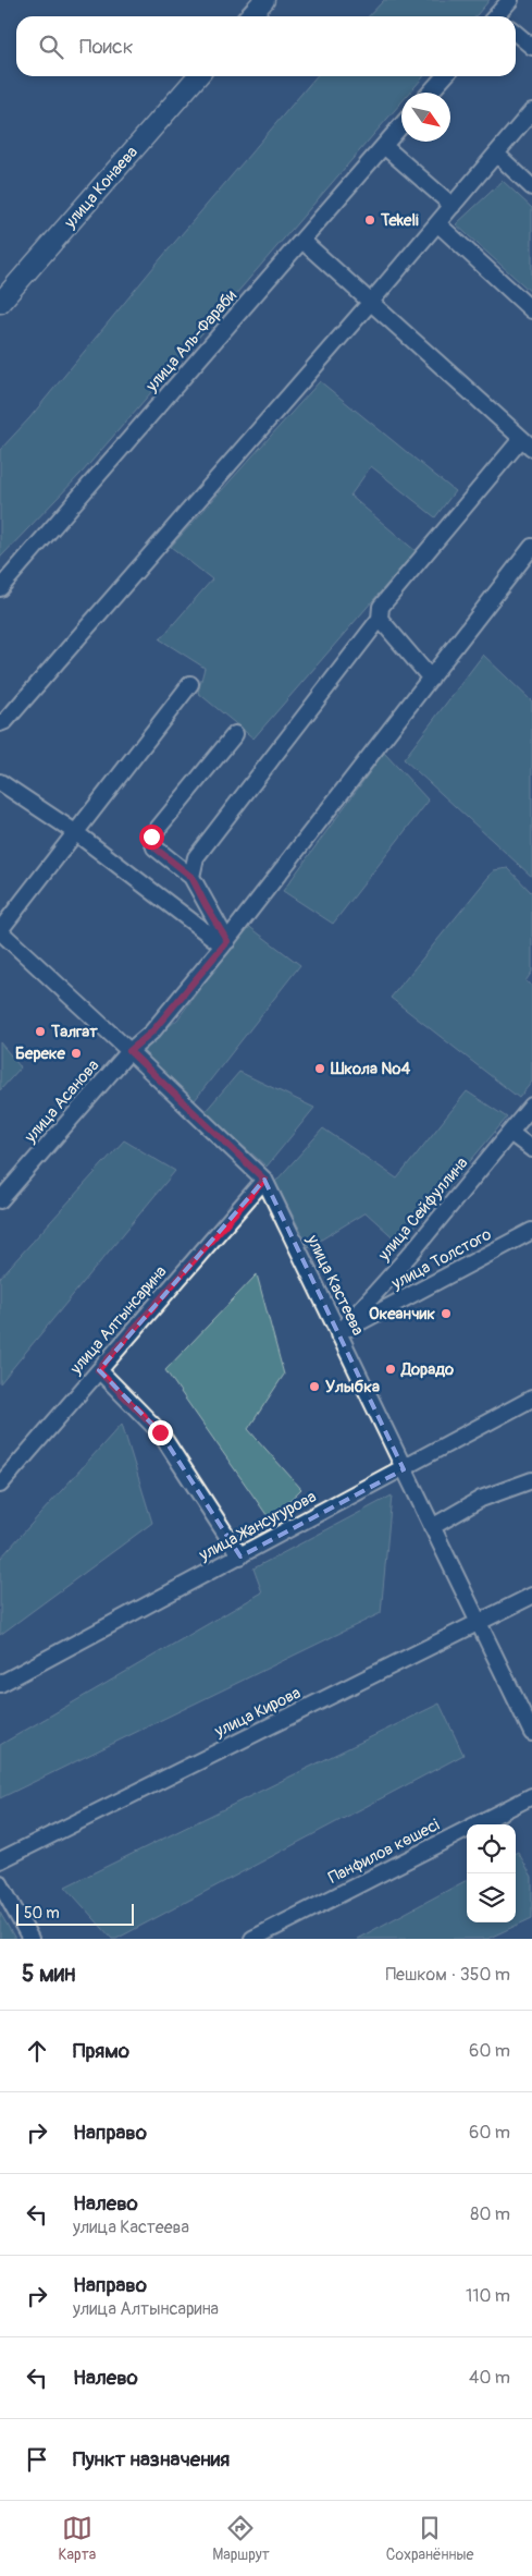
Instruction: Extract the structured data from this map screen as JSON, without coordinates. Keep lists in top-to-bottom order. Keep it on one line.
{"streets":{"main road":["улица Конаева"],"street":["улица Аль-Фараби","улица Асанова","улица Сейфуллина","улица Толстого","улица Кастеева","улица Алтынсарина","улица Жансугурова","улица Кирова","Панфилов көшесі"]},"crossings":[["улица Асанова","улица Кастеева"],["улица Сейфуллина","улица Толстого"],["улица Сейфуллина","улица Кастеева"],["улица Толстого","улица Кастеева"],["улица Кастеева","улица Алтынсарина"],["улица Кастеева","улица Жансугурова"],["улица Кастеева","улица Кирова"]],"places":["Tekeli","Талгат","Береке","Школа №4","Океанчик","Дорадо","Улыбка"],"scale_bar":"50 m","north":"bottom right","page":{"search":"Поиск","scale":"50 m","heading":["5 мин","Пешком · 350 m"],"list":[["Прямо","60 m"],["Направо","60 m"],["Налево","улица Кастеева","80 m"],["Направо","улица Алтынсарина","110 m"],["Налево","40 m"],"Пункт назначения"],"nav":["Карта","Маршрут","Сохранённые"]}}
